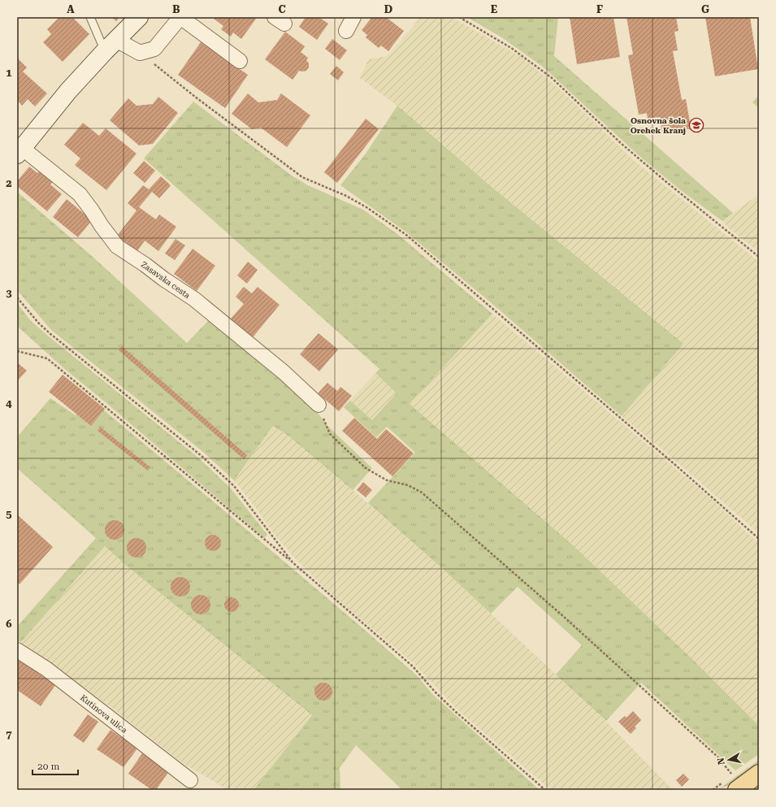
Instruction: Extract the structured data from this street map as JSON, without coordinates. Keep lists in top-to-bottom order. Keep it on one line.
{"streets":{"street":["Zasavska cesta","Kutinova ulica"]},"places":{"school or university":["Osnovna šola Orehek Kranj"]},"scale_bar":"20 m","north":"left","grid":{"columns":["A","B","C","D","E","F","G"],"rows":["1","2","3","4","5","6","7"]}}
